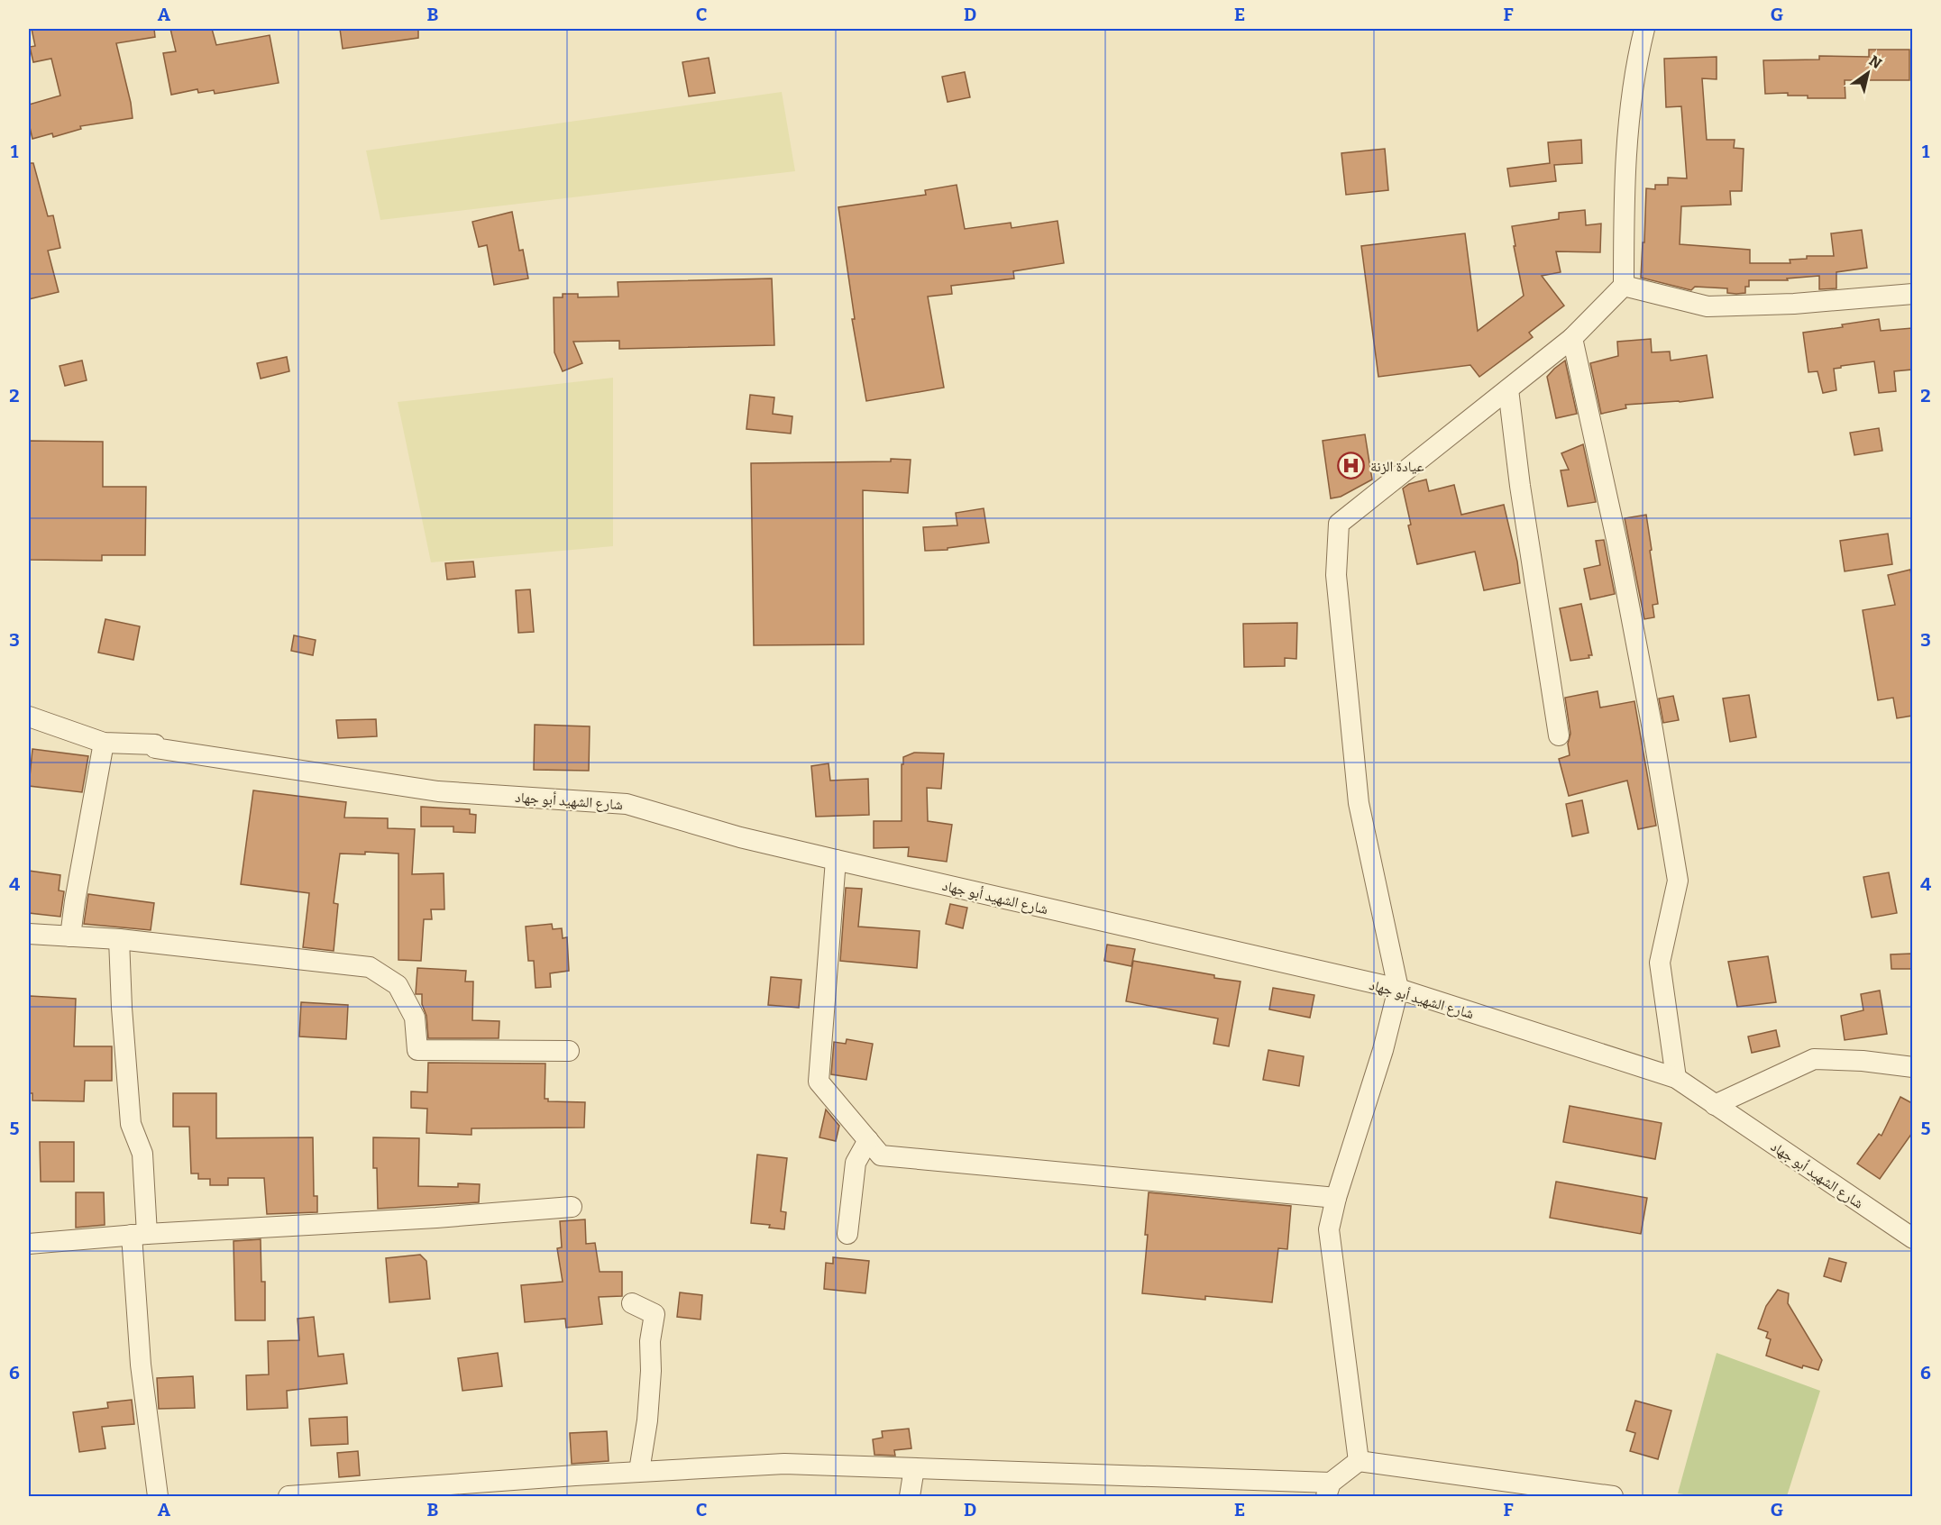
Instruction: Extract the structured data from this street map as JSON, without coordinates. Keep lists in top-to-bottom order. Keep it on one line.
{"streets":{"street":["شارع الشهيد أبو جهاد"]},"places":{"hospital":["عيادة الزنة"]},"north":"top right","grid":{"columns":["A","B","C","D","E","F","G"],"rows":["1","2","3","4","5","6"]}}
